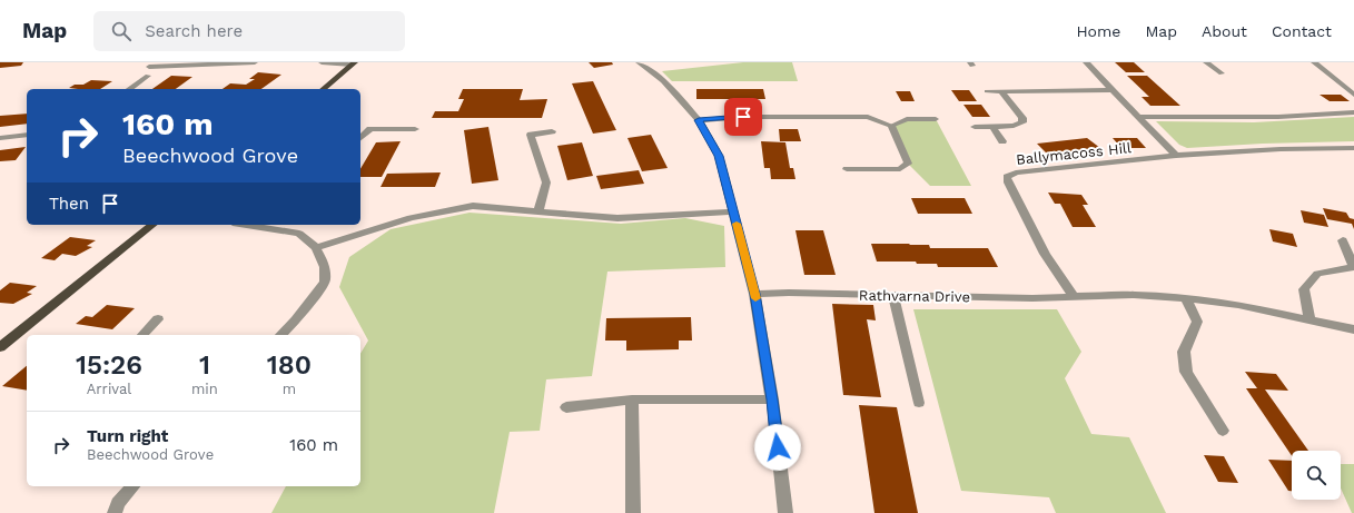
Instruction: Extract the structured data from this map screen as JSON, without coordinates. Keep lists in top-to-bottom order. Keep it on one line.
{"streets":{"street":["Ballymacoss Hill","Rathvarna Drive"]},"crossings":[["Ballymacoss Hill","Rathvarna Drive"]],"page":{"header":"Map","search":"Search here","nav":["Home","Map","About","Contact"],"turn":["160 m","Beechwood Grove"],"then":"Then","eta":["15:26","Arrival","1","min","180","m"],"list":[{"name":"Turn right","note":"Beechwood Grove","value":"160 m"}]}}
